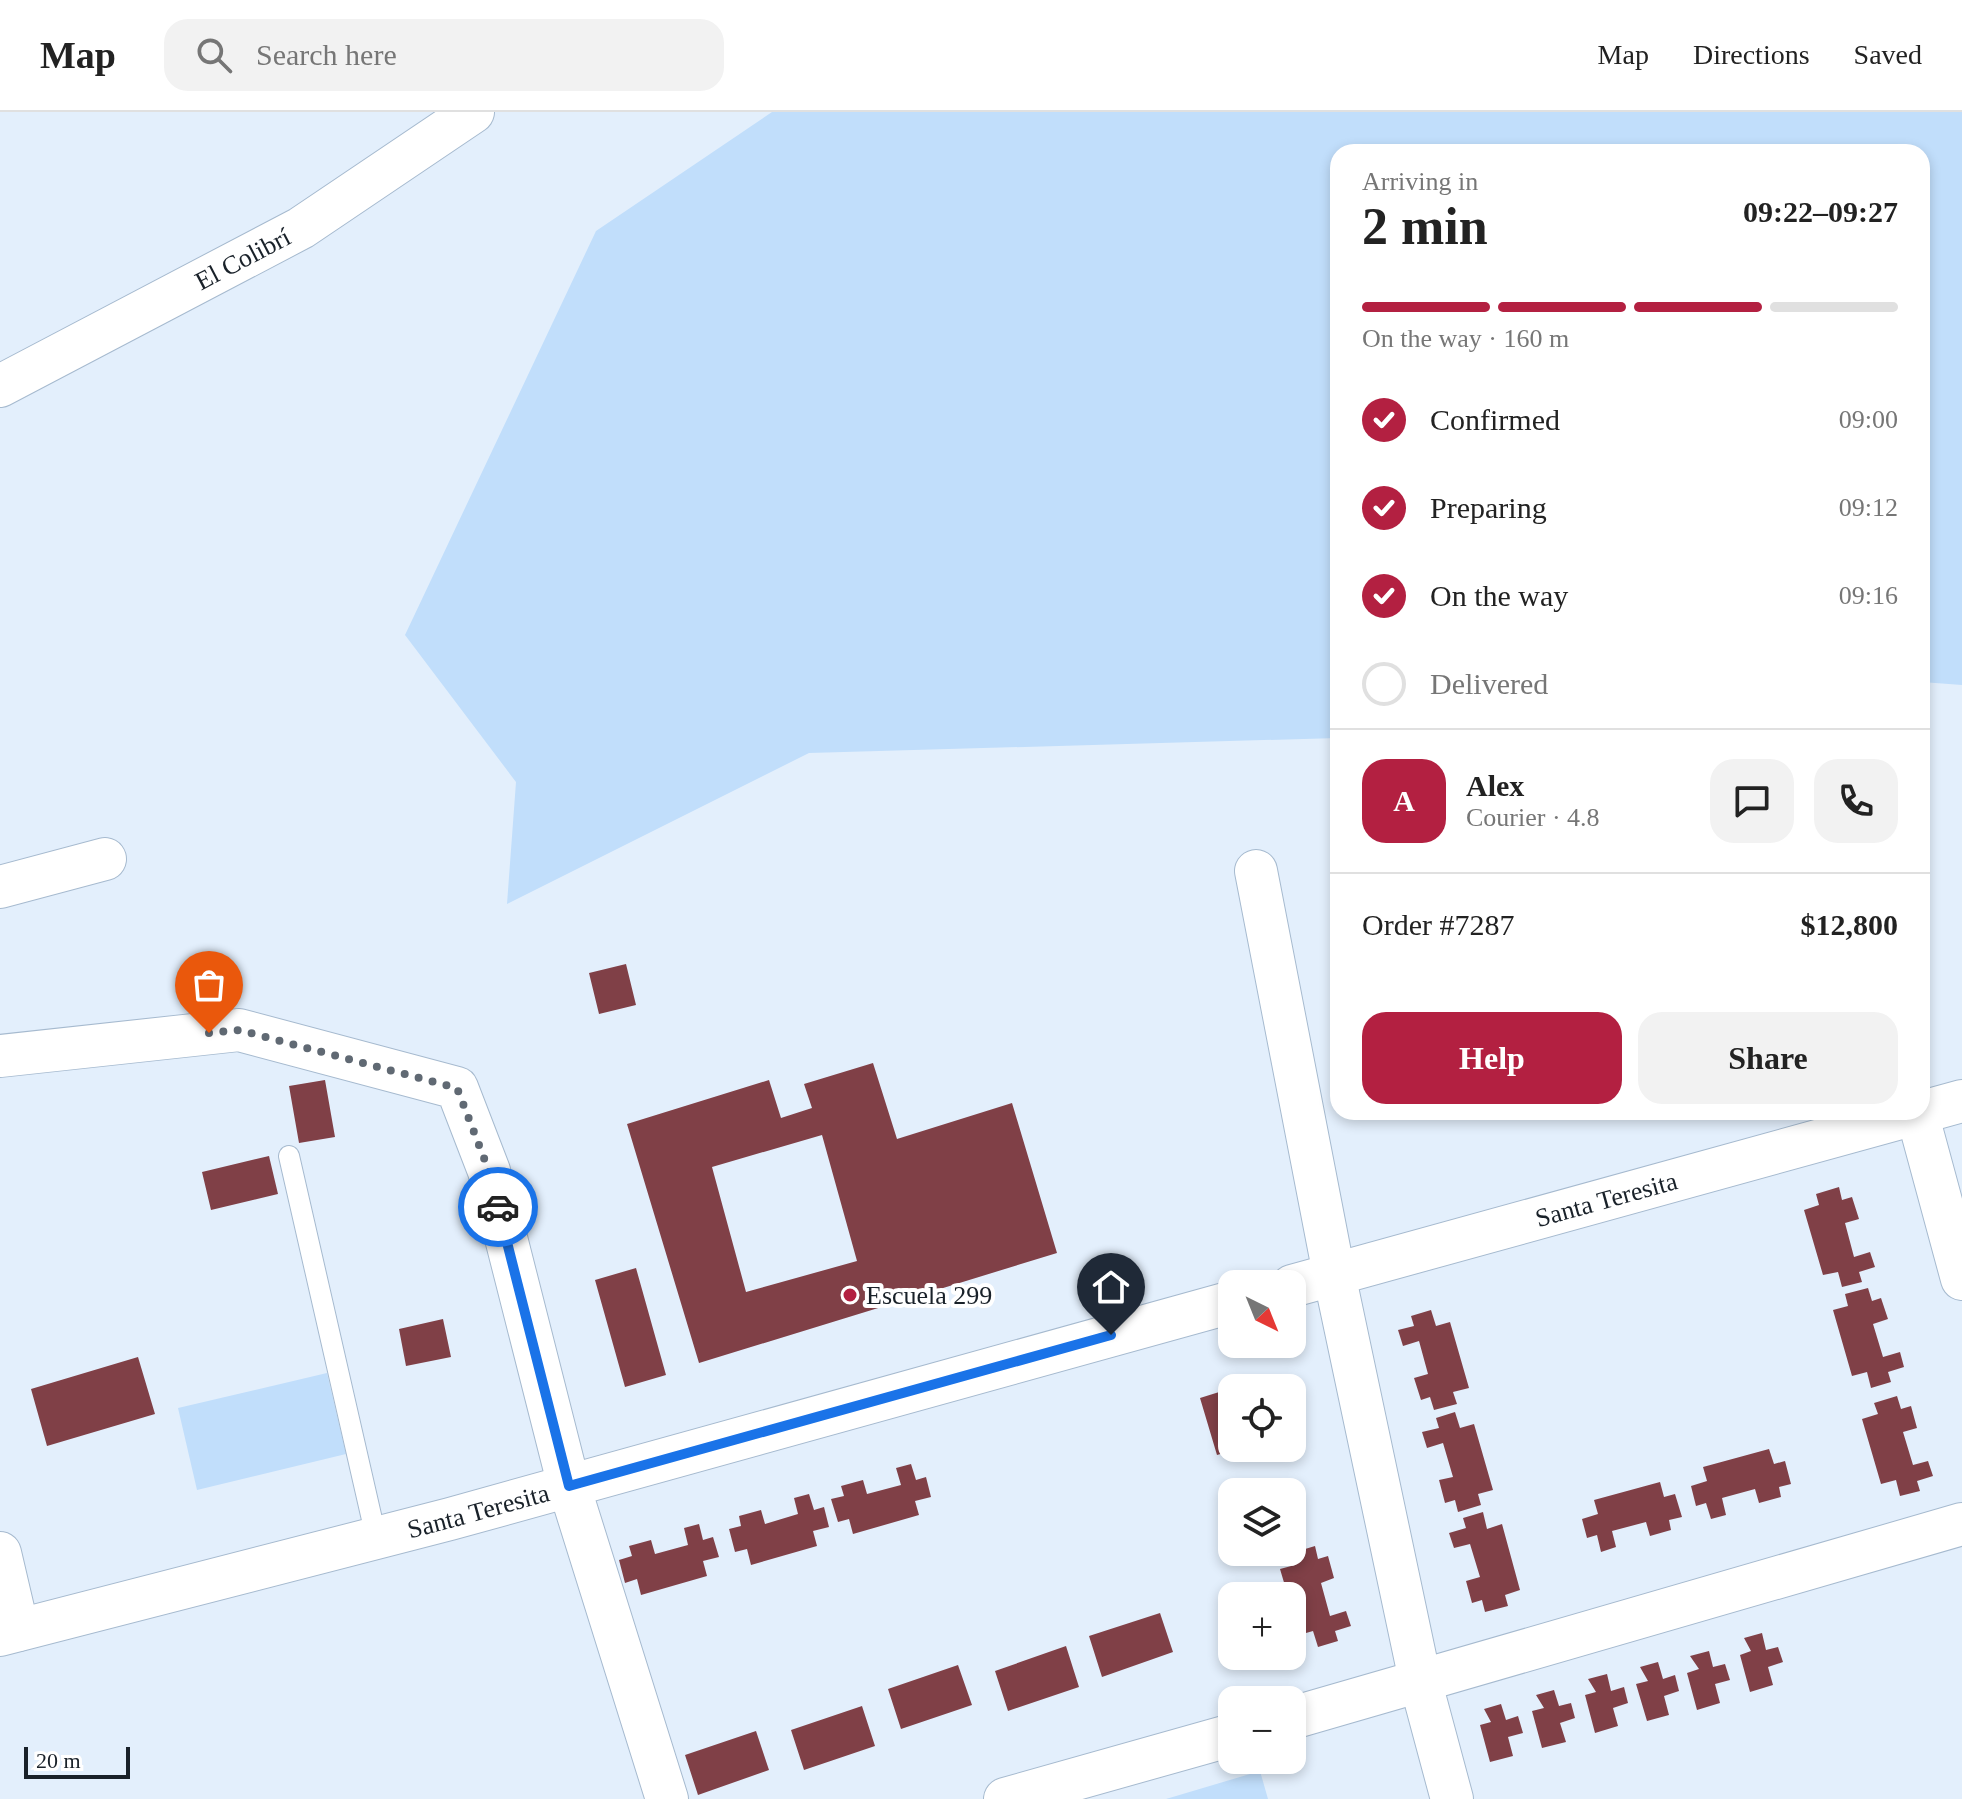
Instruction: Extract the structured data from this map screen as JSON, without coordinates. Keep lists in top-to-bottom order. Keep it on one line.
{"streets":{"street":["El Colibrí","Santa Teresita"]},"places":["Escuela 299"],"scale_bar":"20 m","north":"bottom right","page":{"header":"Map","search":"Search here","nav":["Map","Directions","Saved"],"heading":["2 min","Arriving in","09:22–09:27"],"panel":["Alex","Courier · 4.8","Order #7287","$12,800"],"bar":"On the way · 160 m","list":[["Confirmed","09:00"],["Preparing","09:12"],["On the way","09:16"],"Delivered"],"round":"A","buttons":["Help","Share"],"map_buttons":["+","−"],"scale":"20 m"}}
